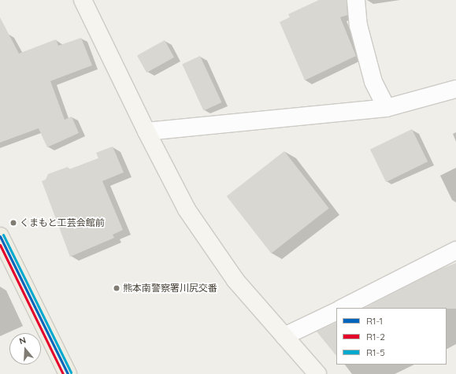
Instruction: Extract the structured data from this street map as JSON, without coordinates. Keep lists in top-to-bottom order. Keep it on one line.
{"places":["くまもと工芸会館前","熊本南警察署川尻交番"],"lines":["transit line R1-5","transit line R1-1","transit line R1-2"],"legend":["R1-1","R1-2","R1-5"],"north":"top"}
